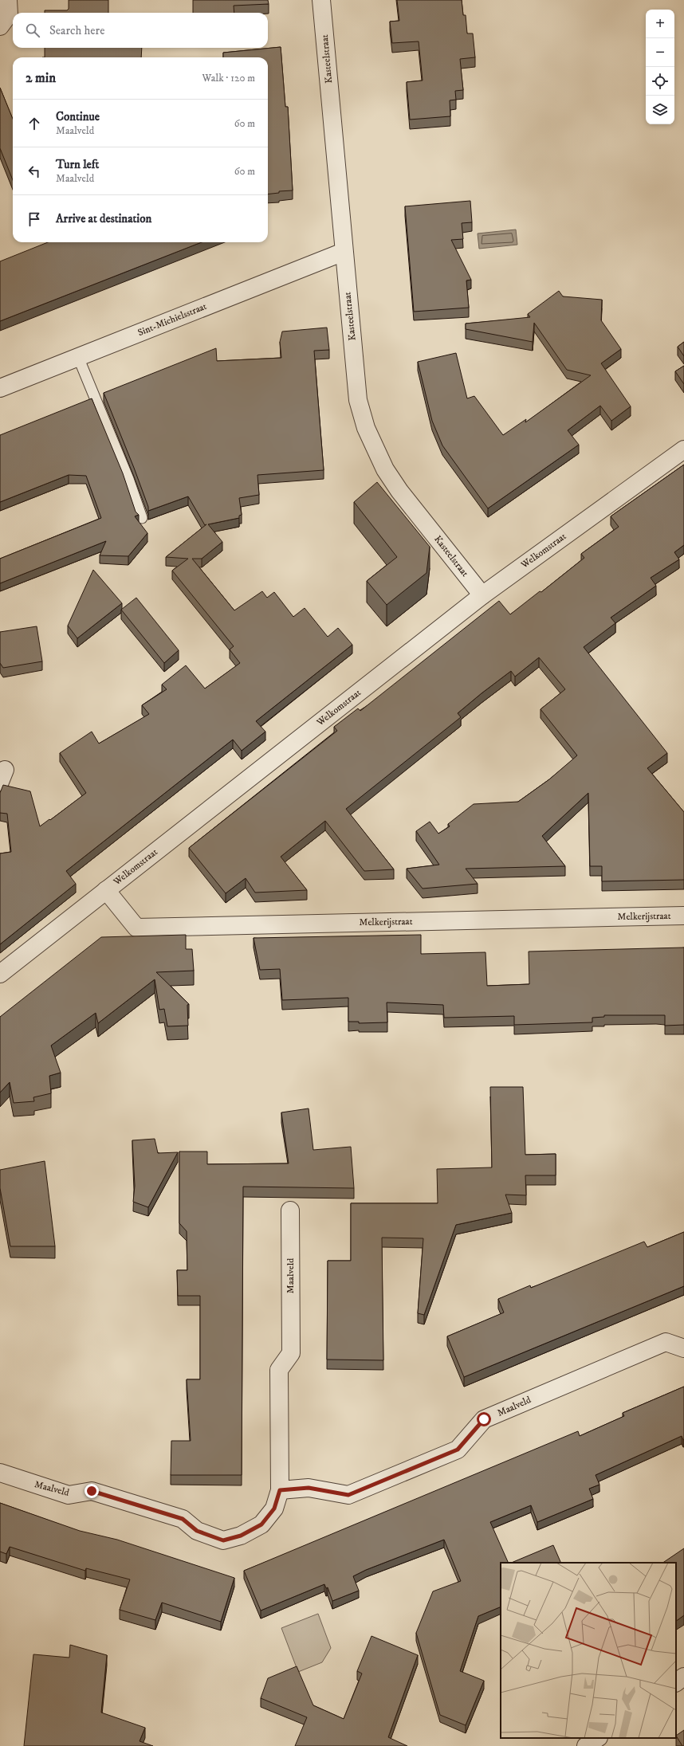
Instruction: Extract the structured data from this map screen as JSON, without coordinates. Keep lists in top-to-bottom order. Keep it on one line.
{"streets":{"street":["Kasteelstraat","Sint-Michielsstraat","Welkomstraat","Melkerijstraat","Maalveld"]},"crossings":[["Kasteelstraat","Sint-Michielsstraat"],["Kasteelstraat","Welkomstraat"],["Welkomstraat","Melkerijstraat"]],"page":{"map_buttons":["+","−"],"search":"Search here","heading":["2 min","Walk · 120 m"],"list":[["Continue","Maalveld","60 m"],["Turn left","Maalveld","60 m"],"Arrive at destination"]}}
